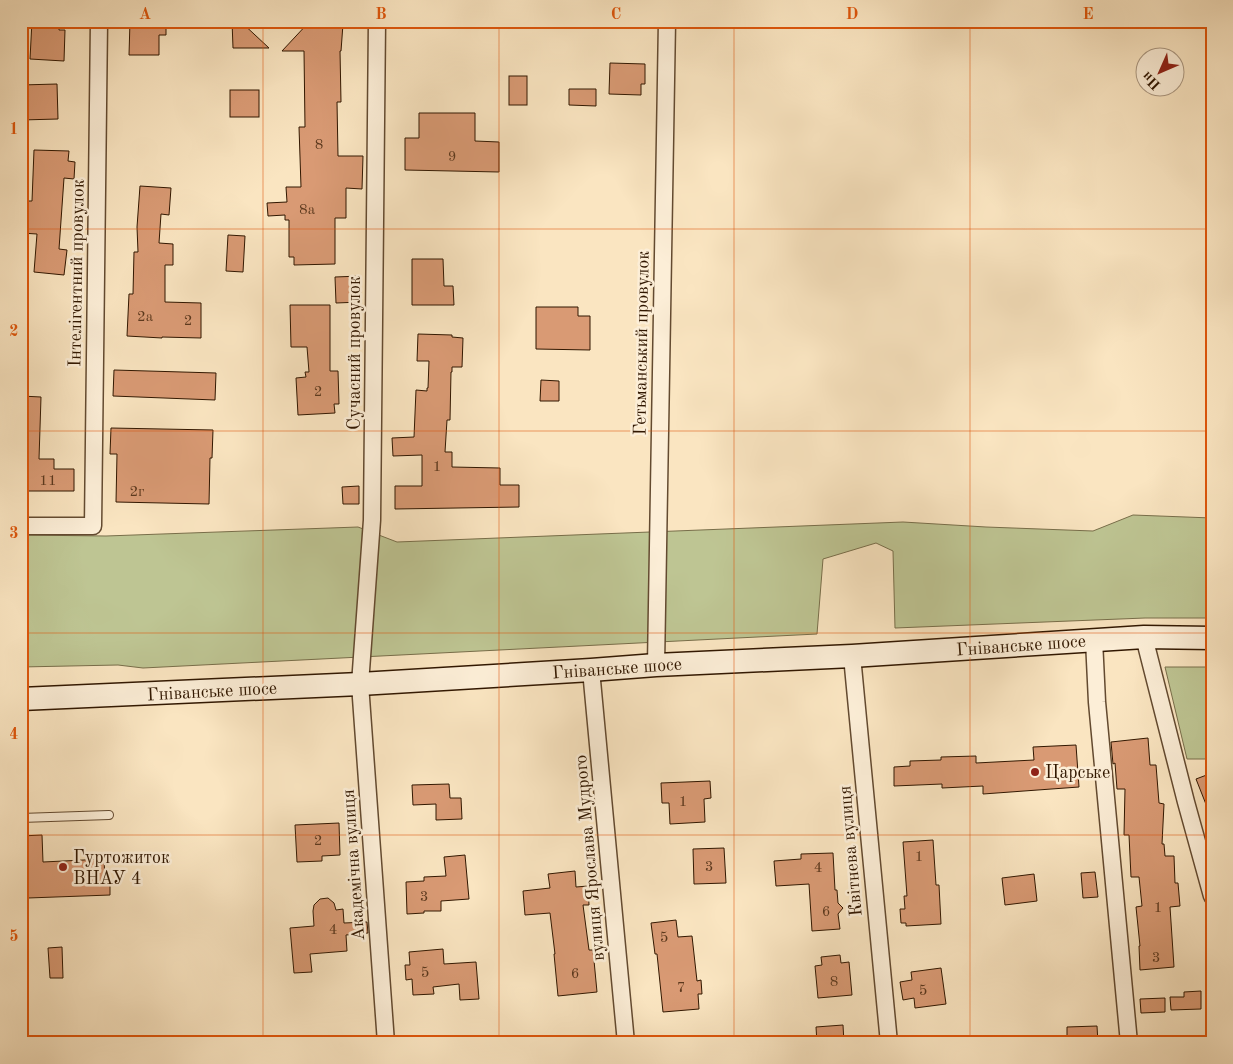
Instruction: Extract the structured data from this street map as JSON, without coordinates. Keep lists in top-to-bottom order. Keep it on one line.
{"streets":{"main road":["Гніванське шосе"],"street":["Інтелігентний провулок","Гетьманський провулок","Сучасний провулок","Квітнева вулиця","вулиця Ярослава Мудрого","Академічна вулиця"]},"crossings":[["Гетьманський провулок","Гніванське шосе"],["Сучасний провулок","Гніванське шосе"],["Сучасний провулок","Академічна вулиця"],["Гніванське шосе","Квітнева вулиця"],["Гніванське шосе","вулиця Ярослава Мудрого"],["Гніванське шосе","Академічна вулиця"]],"places":["Царське","Гуртожиток ВНАУ 4"],"house_numbers":["8","9","8а","2а","2","2","1","11","2г","1","2","1","3","4","3","1","6","4","5","3","5","6","8","7","5"],"north":"bottom left","grid":{"columns":["A","B","C","D","E"],"rows":["1","2","3","4","5"]}}
